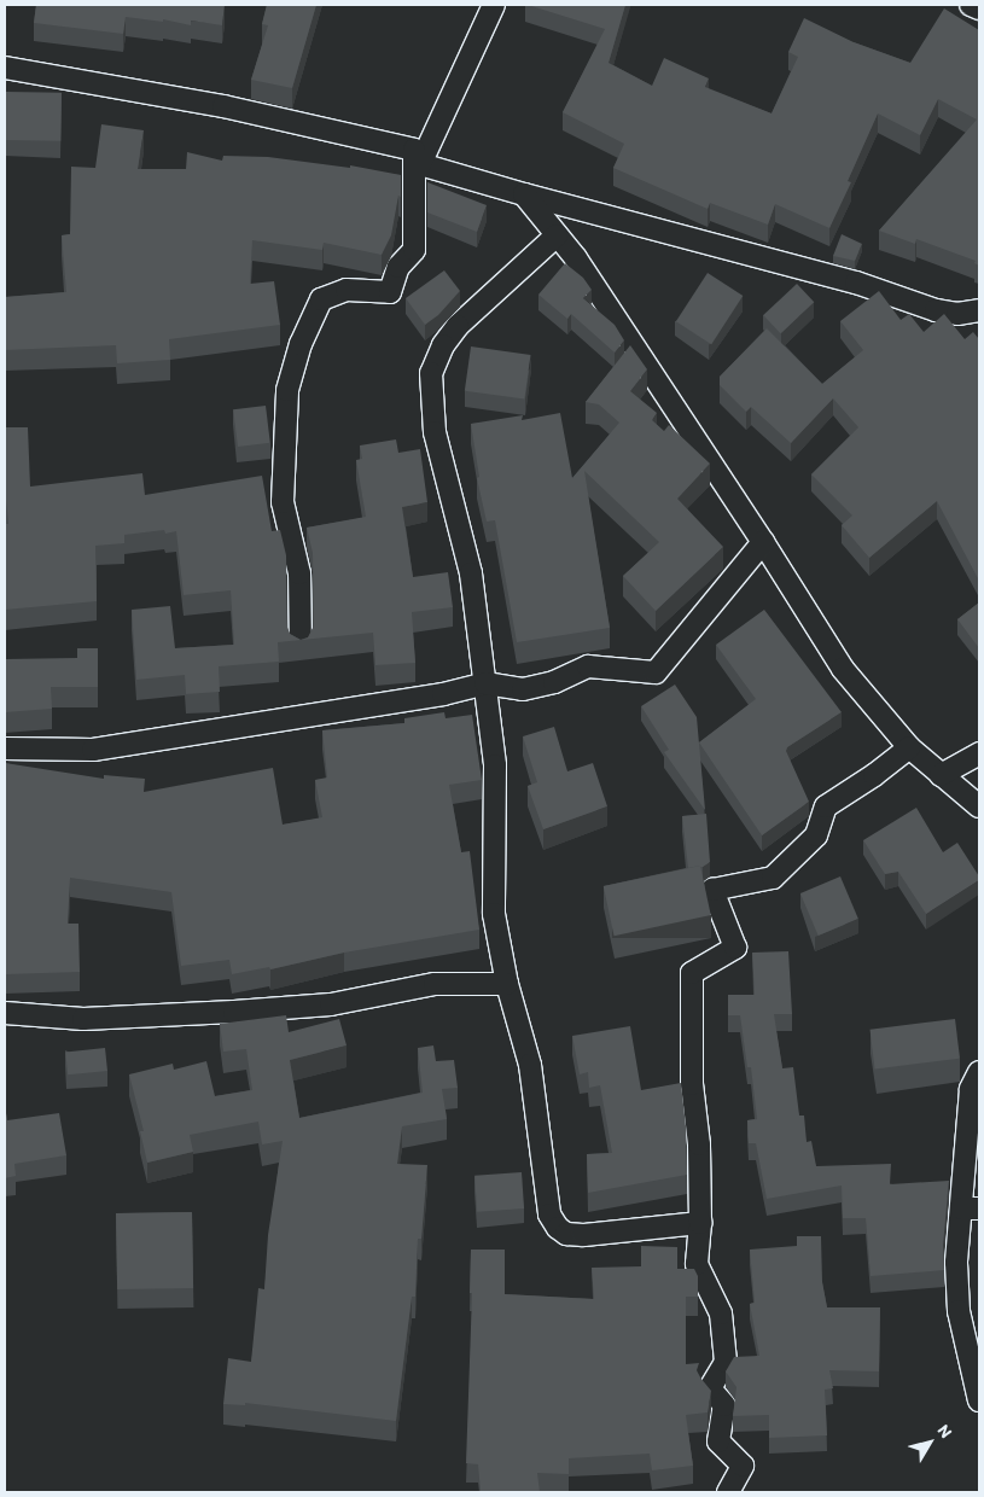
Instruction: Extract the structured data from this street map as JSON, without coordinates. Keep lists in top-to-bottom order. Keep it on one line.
{"north":"top right"}
